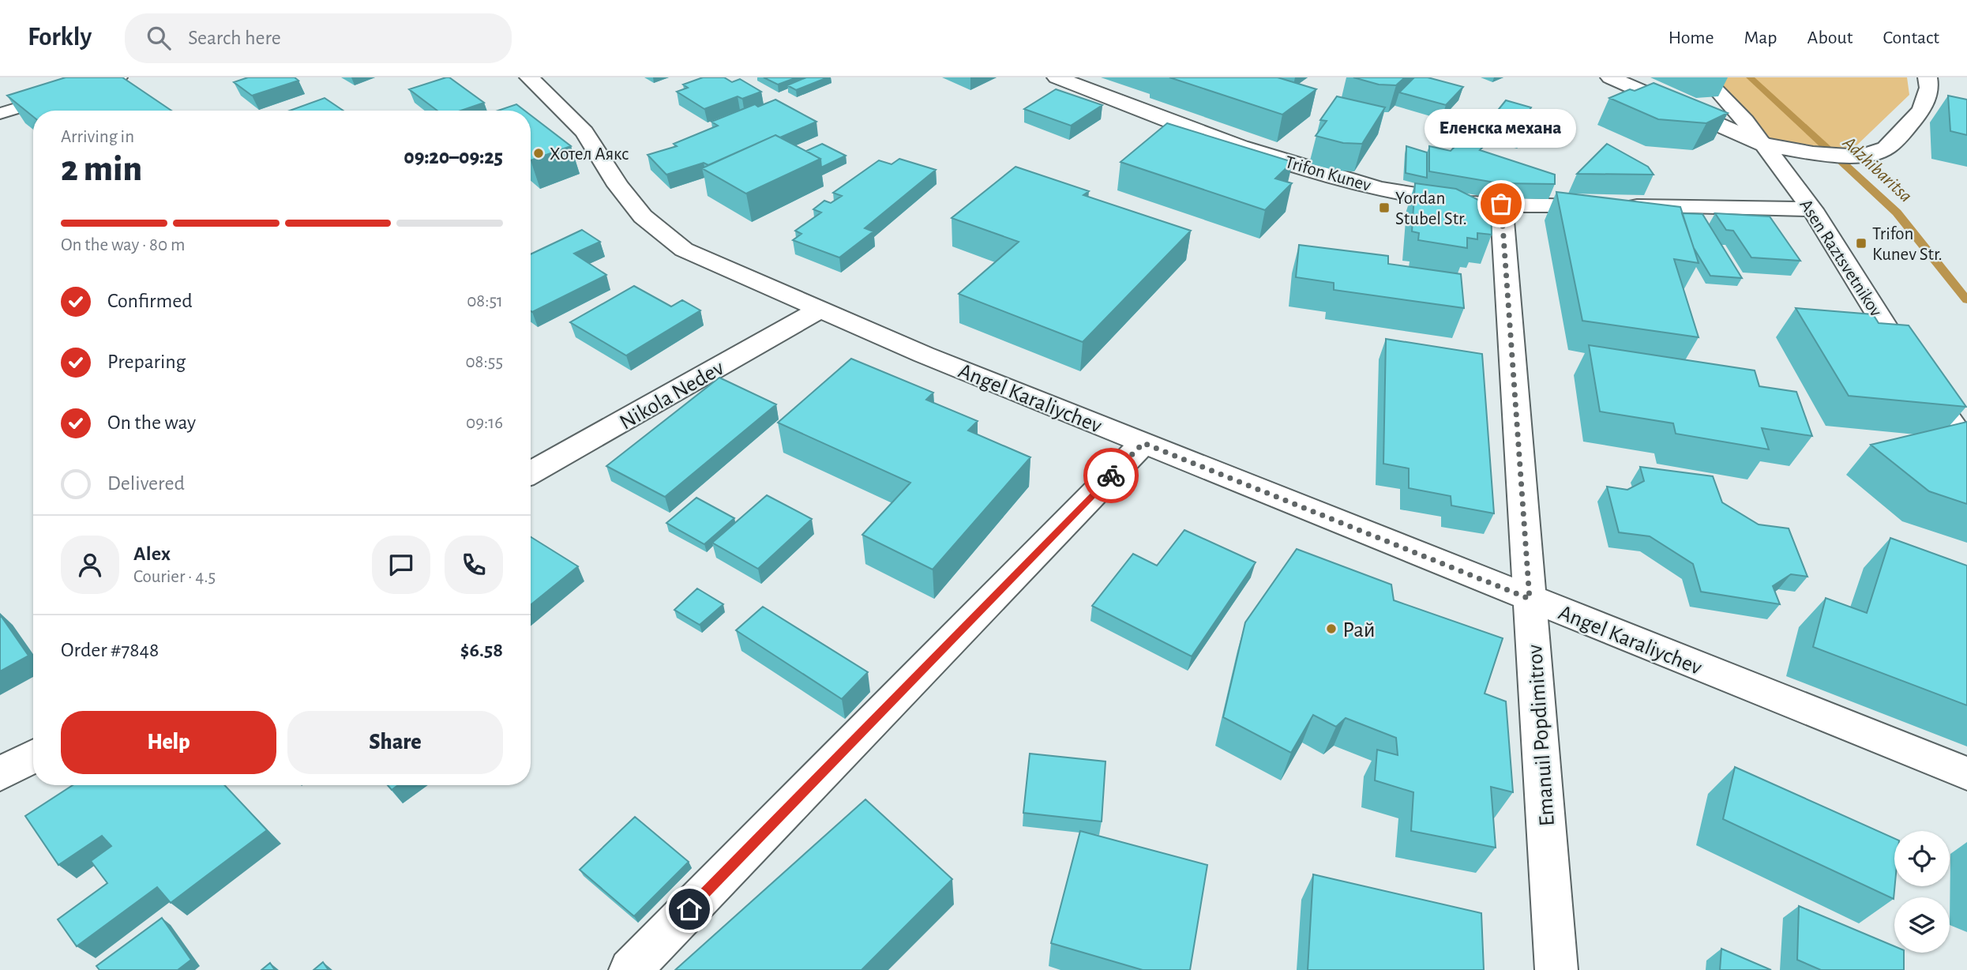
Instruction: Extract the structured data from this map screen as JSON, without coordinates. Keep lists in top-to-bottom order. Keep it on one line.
{"streets":{"street":["Trifon Kunev","Asen Raztsvetnikov","Nikola Nedev","Angel Karaliychev","Emanuil Popdimitrov"]},"crossings":[["Trifon Kunev","Asen Raztsvetnikov"],["Trifon Kunev","Emanuil Popdimitrov"],["Nikola Nedev","Angel Karaliychev"],["Angel Karaliychev","Emanuil Popdimitrov"]],"water":["Adzhibaritsa"],"places":{"other":["Хотел Аякс","Еленска механа","Рай"],"transit":["Yordan Stubel Str.","Trifon Kunev Str."]},"page":{"header":"Forkly","search":"Search here","nav":["Home","Map","About","Contact"],"bubble":"Еленска механа","heading":["2 min","Arriving in","09:20–09:25"],"panel":["Alex","Courier · 4.5","Order #7848","$6.58"],"bar":"On the way · 80 m","list":[["Confirmed","08:51"],["Preparing","08:55"],["On the way","09:16"],"Delivered"],"buttons":["Help","Share"]}}
